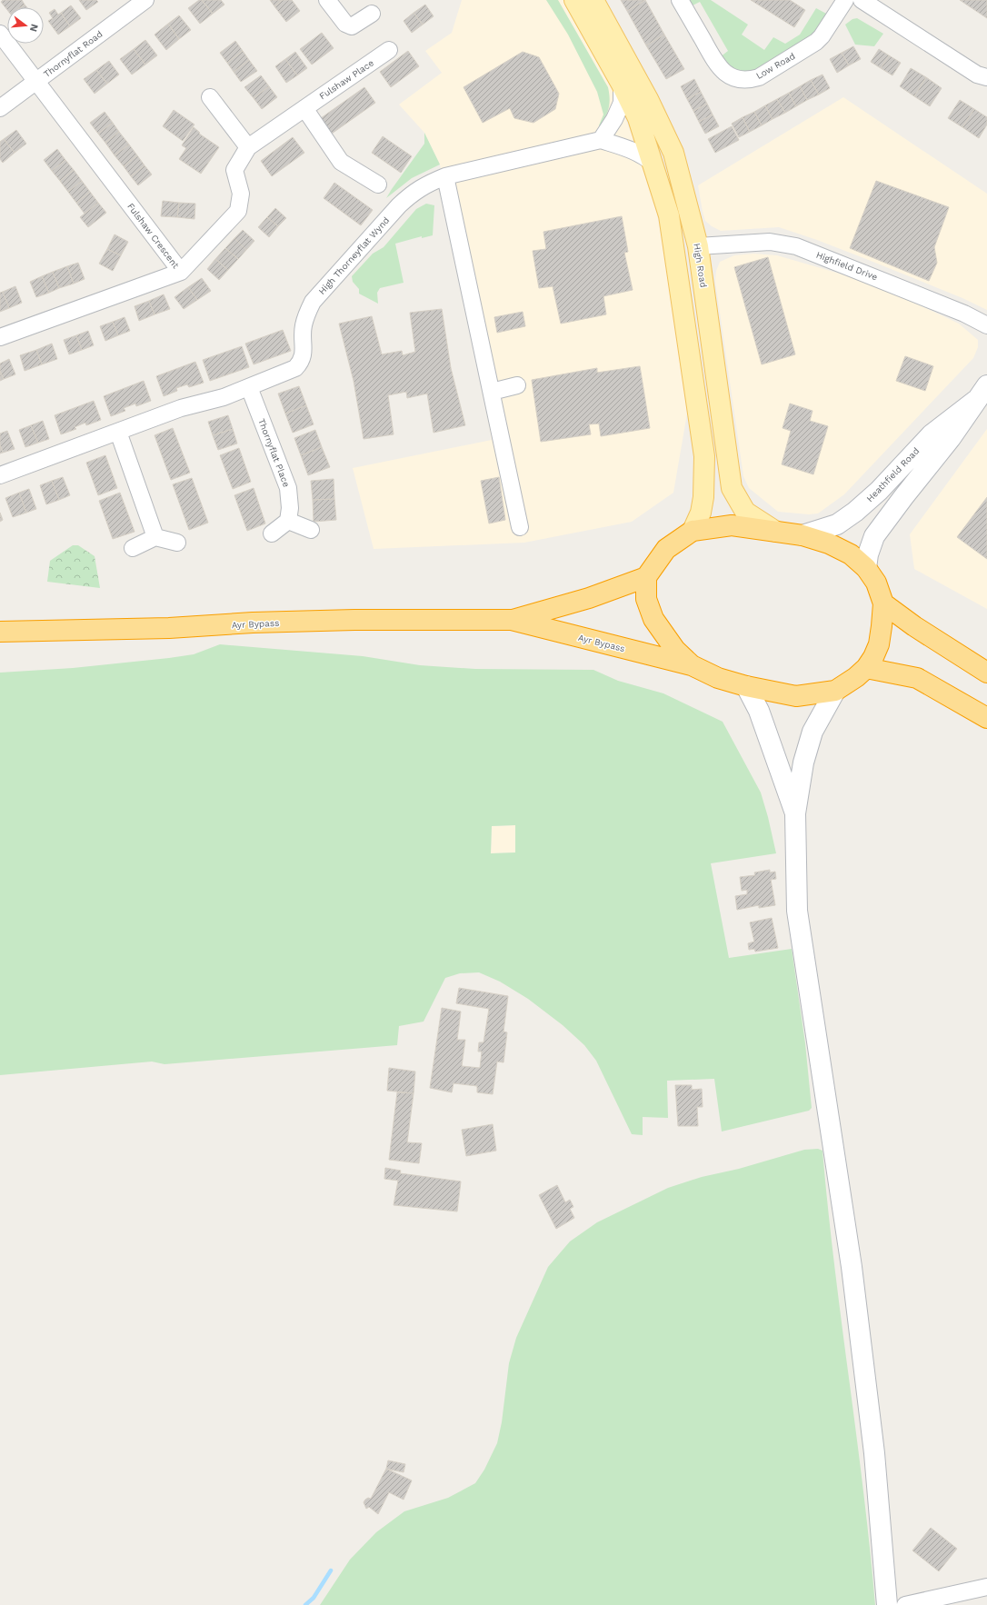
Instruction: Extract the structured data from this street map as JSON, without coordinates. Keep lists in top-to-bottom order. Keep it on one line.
{"streets":{"highway":["Ayr Bypass"],"main road":["High Road","Heathfield Road"],"street":["Thornyflat Road","Low Road","Fulshaw Place","Fulshaw Crescent","High Thorneyflat Wynd","Highfield Drive","Thornyflat Place"]},"crossings":[["Thornyflat Road","Fulshaw Crescent"],["Fulshaw Place","Fulshaw Crescent"],["High Thorneyflat Wynd","Thornyflat Place"],["High Road","Highfield Drive"]],"north":"right"}
